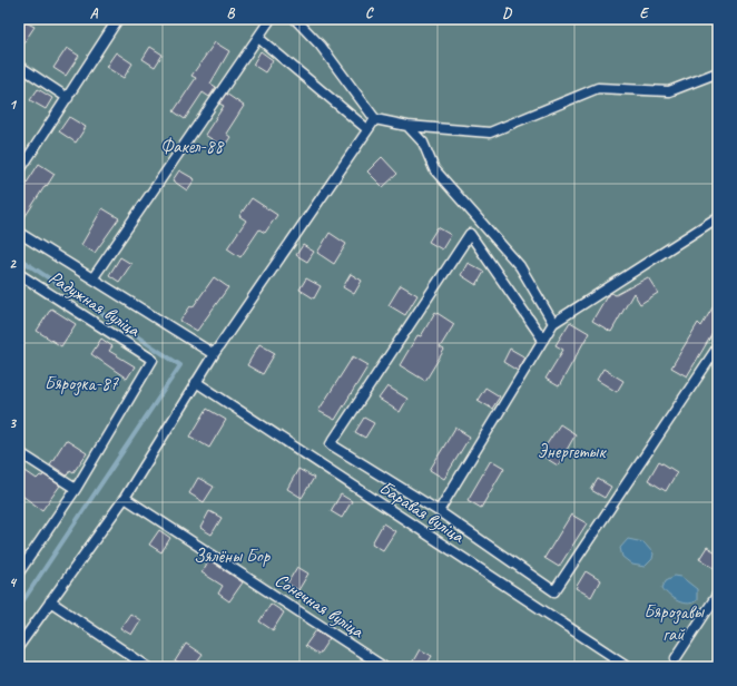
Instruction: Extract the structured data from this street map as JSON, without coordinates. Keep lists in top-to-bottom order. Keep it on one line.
{"streets":{"lane":["Радужная вуліца","Баравая вуліца","Сонечная вуліца"]},"parks":["Факел-88","Бярозка-87","Энергетык","Зялёны Бор","Бярозавы гай"],"grid":{"columns":["A","B","C","D","E"],"rows":["1","2","3","4"]}}
